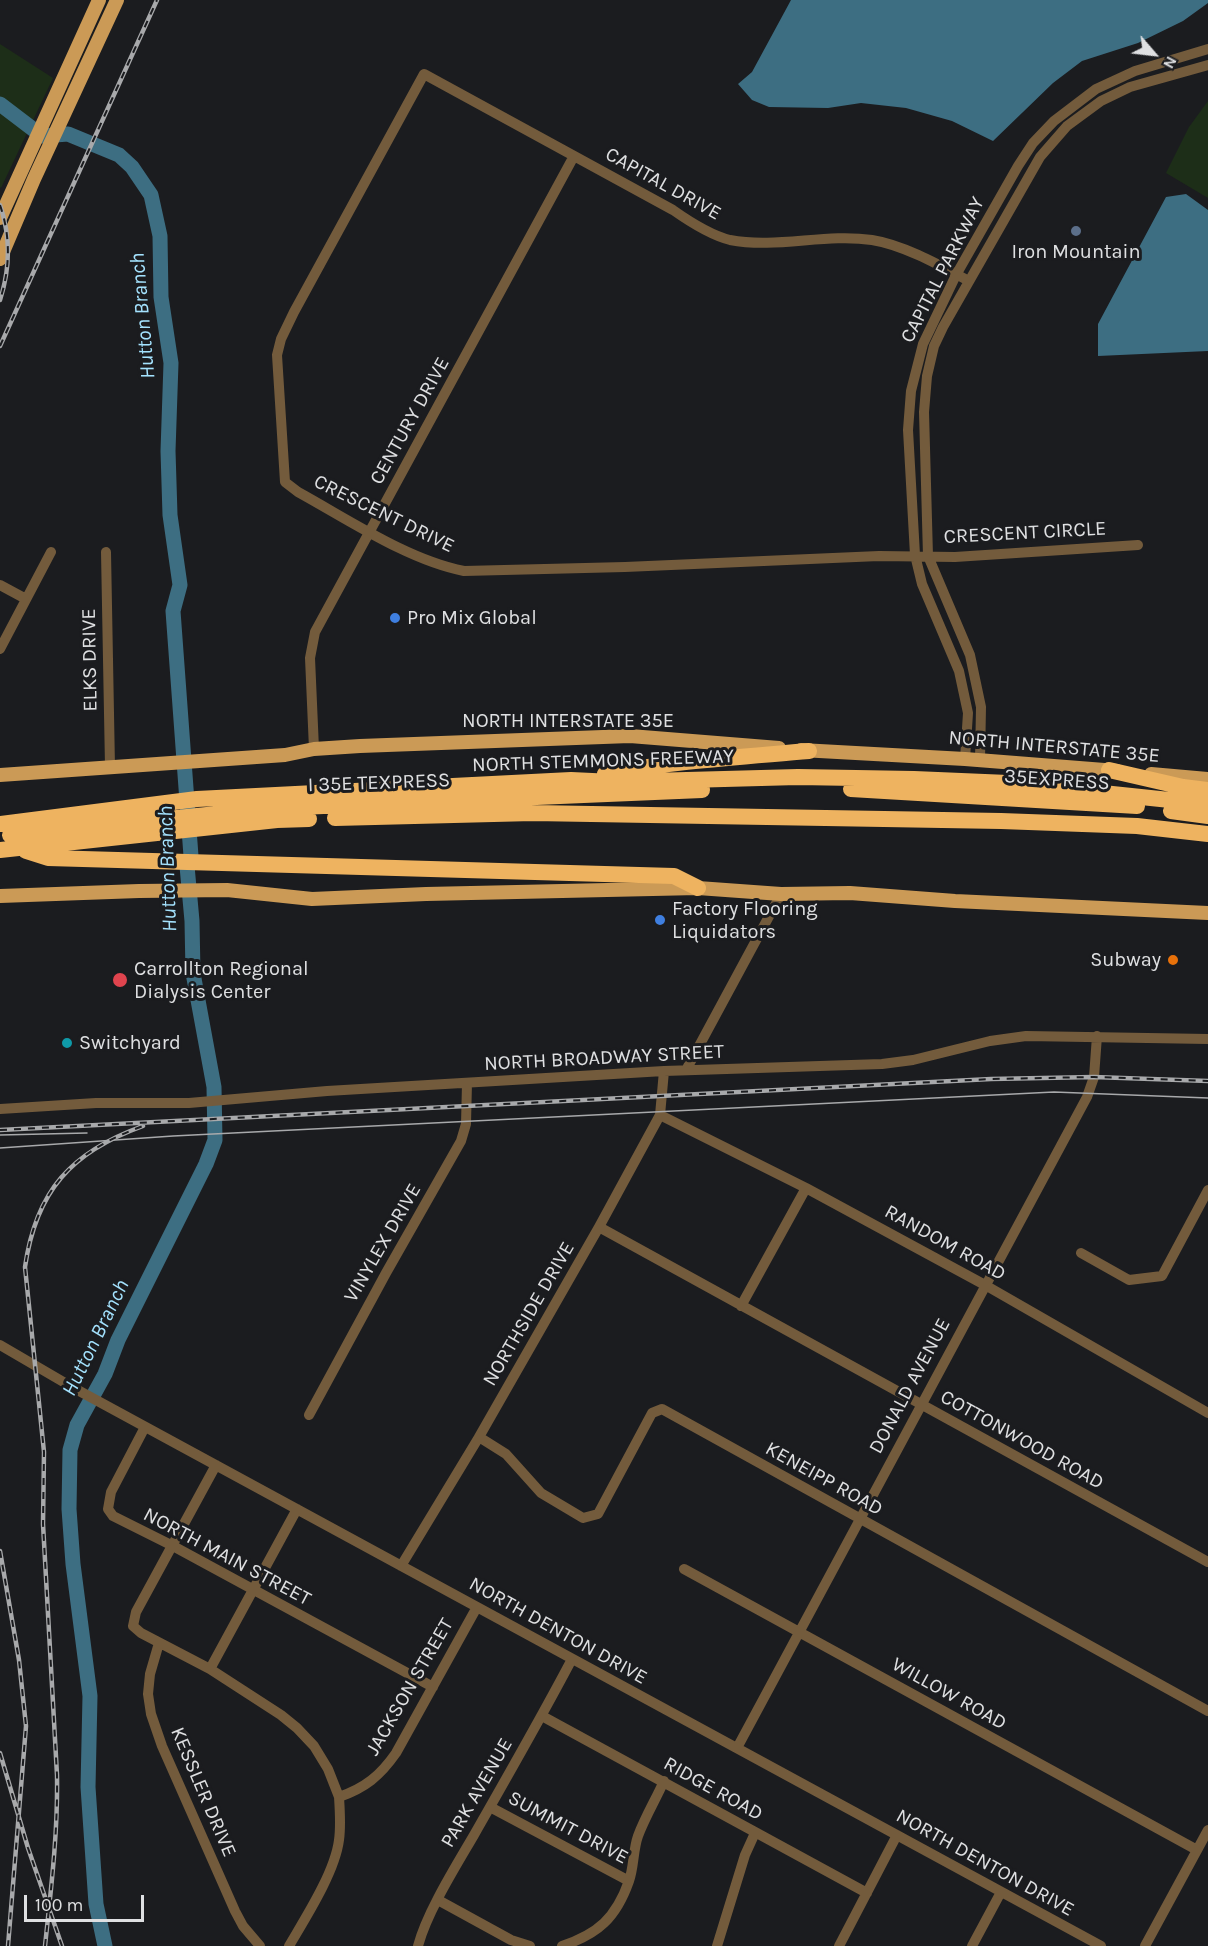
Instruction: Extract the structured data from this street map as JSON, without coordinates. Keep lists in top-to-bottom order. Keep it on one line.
{"streets":{"highway":["NORTH STEMMONS FREEWAY","35EXPRESS","I 35E TEXPRESS"],"main road":["NORTH INTERSTATE 35E"],"street":["CAPITAL DRIVE","CAPITAL PARKWAY","CENTURY DRIVE","CRESCENT DRIVE","CRESCENT CIRCLE","ELKS DRIVE","NORTH BROADWAY STREET","VINYLEX DRIVE","RANDOM ROAD","NORTHSIDE DRIVE","DONALD AVENUE","COTTONWOOD ROAD","KENEIPP ROAD","NORTH MAIN STREET","NORTH DENTON DRIVE","JACKSON STREET","WILLOW ROAD","RIDGE ROAD","KESSLER DRIVE","PARK AVENUE","SUMMIT DRIVE"]},"crossings":[["CAPITAL DRIVE","CAPITAL PARKWAY"],["CAPITAL DRIVE","CENTURY DRIVE"],["CAPITAL DRIVE","CRESCENT DRIVE"],["CAPITAL PARKWAY","CRESCENT DRIVE"],["CAPITAL PARKWAY","CRESCENT CIRCLE"],["CAPITAL PARKWAY","NORTH INTERSTATE 35E"],["CENTURY DRIVE","CRESCENT DRIVE"],["CENTURY DRIVE","NORTH INTERSTATE 35E"],["CRESCENT DRIVE","CRESCENT CIRCLE"],["ELKS DRIVE","NORTH INTERSTATE 35E"],["NORTH STEMMONS FREEWAY","I 35E TEXPRESS"],["35EXPRESS","I 35E TEXPRESS"],["NORTH BROADWAY STREET","VINYLEX DRIVE"],["NORTH BROADWAY STREET","NORTHSIDE DRIVE"],["NORTH BROADWAY STREET","DONALD AVENUE"],["RANDOM ROAD","NORTHSIDE DRIVE"],["RANDOM ROAD","DONALD AVENUE"],["NORTHSIDE DRIVE","COTTONWOOD ROAD"],["NORTHSIDE DRIVE","KENEIPP ROAD"],["NORTHSIDE DRIVE","NORTH DENTON DRIVE"],["DONALD AVENUE","COTTONWOOD ROAD"],["DONALD AVENUE","KENEIPP ROAD"],["DONALD AVENUE","NORTH DENTON DRIVE"],["DONALD AVENUE","WILLOW ROAD"],["NORTH MAIN STREET","NORTH DENTON DRIVE"],["NORTH MAIN STREET","JACKSON STREET"],["NORTH DENTON DRIVE","JACKSON STREET"],["NORTH DENTON DRIVE","PARK AVENUE"],["RIDGE ROAD","PARK AVENUE"],["PARK AVENUE","SUMMIT DRIVE"]],"water":["Hutton Branch"],"places":["Iron Mountain","Pro Mix Global","Factory Flooring Liquidators","Subway","Carrollton Regional Dialysis Center","Switchyard"],"scale_bar":"100 m","north":"bottom right"}
